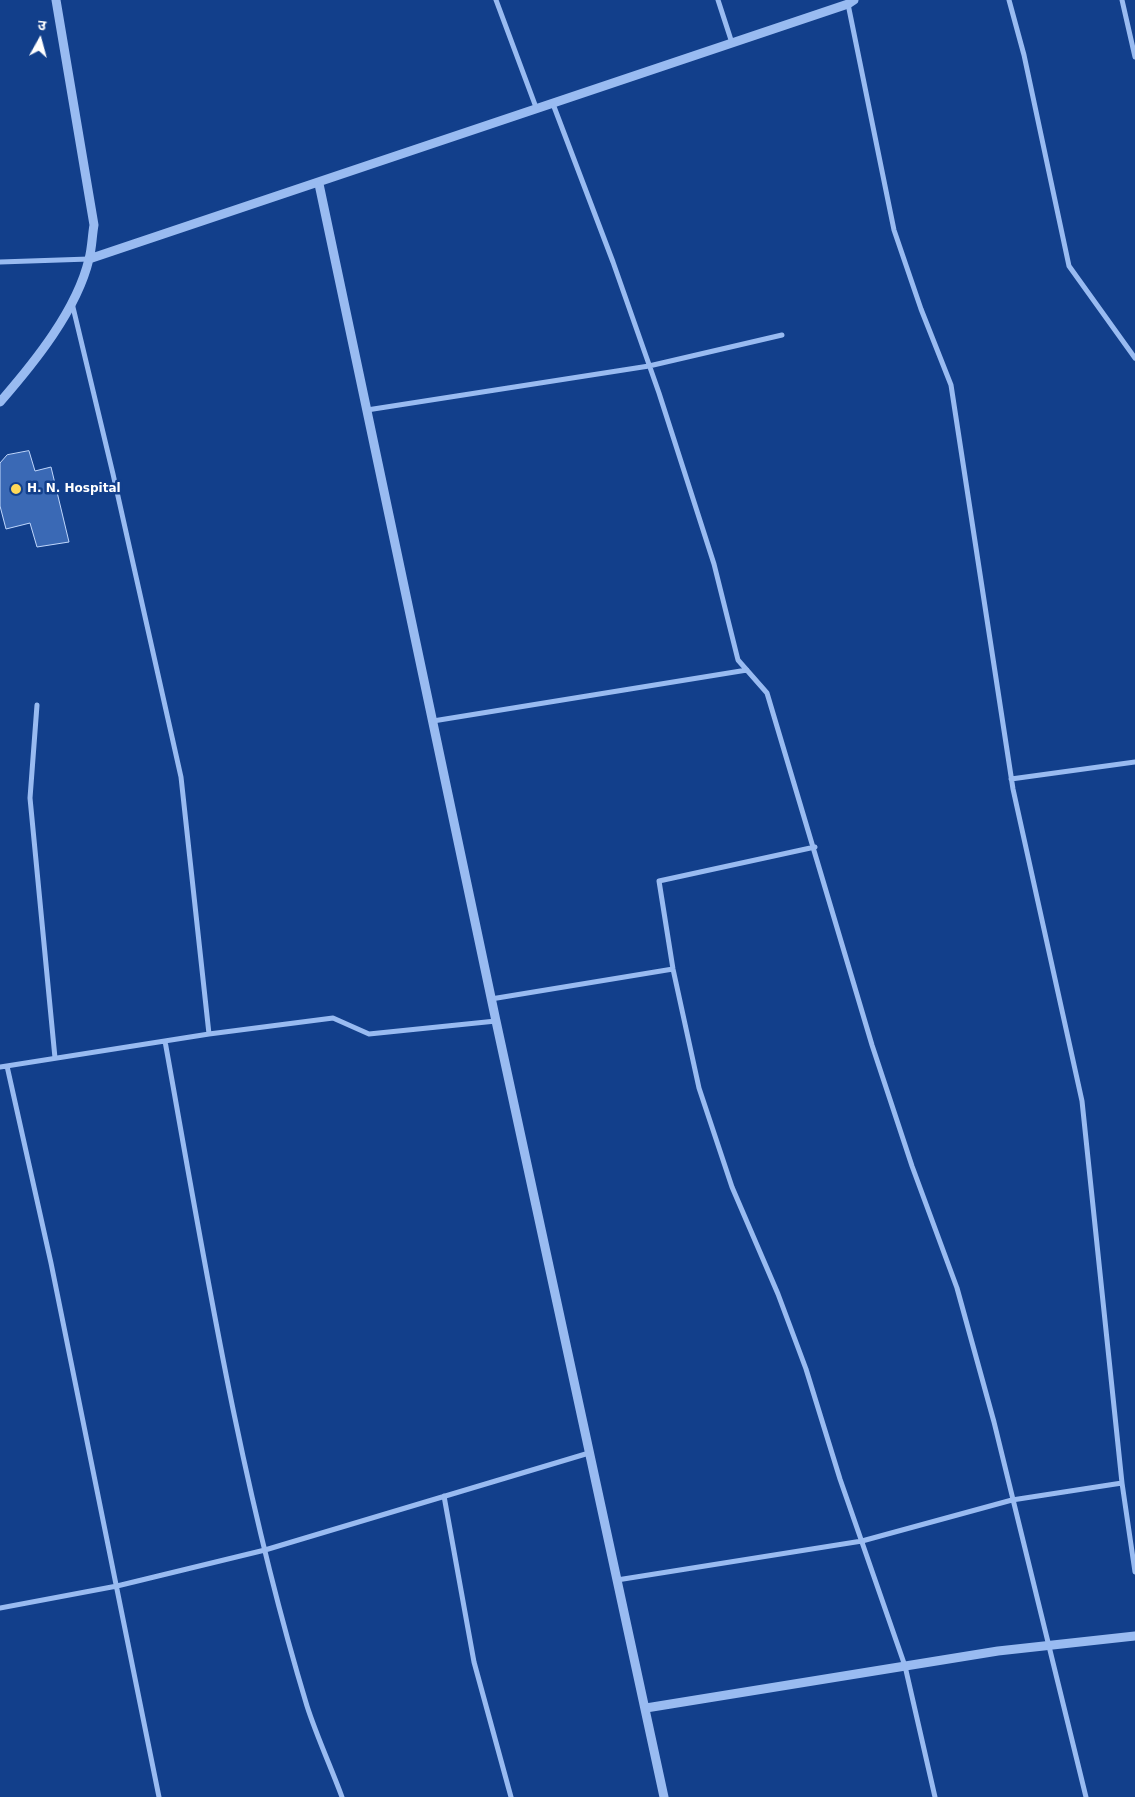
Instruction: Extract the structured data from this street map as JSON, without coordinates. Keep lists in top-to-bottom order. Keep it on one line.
{"places":["H. N. Hospital"],"north":"top"}
